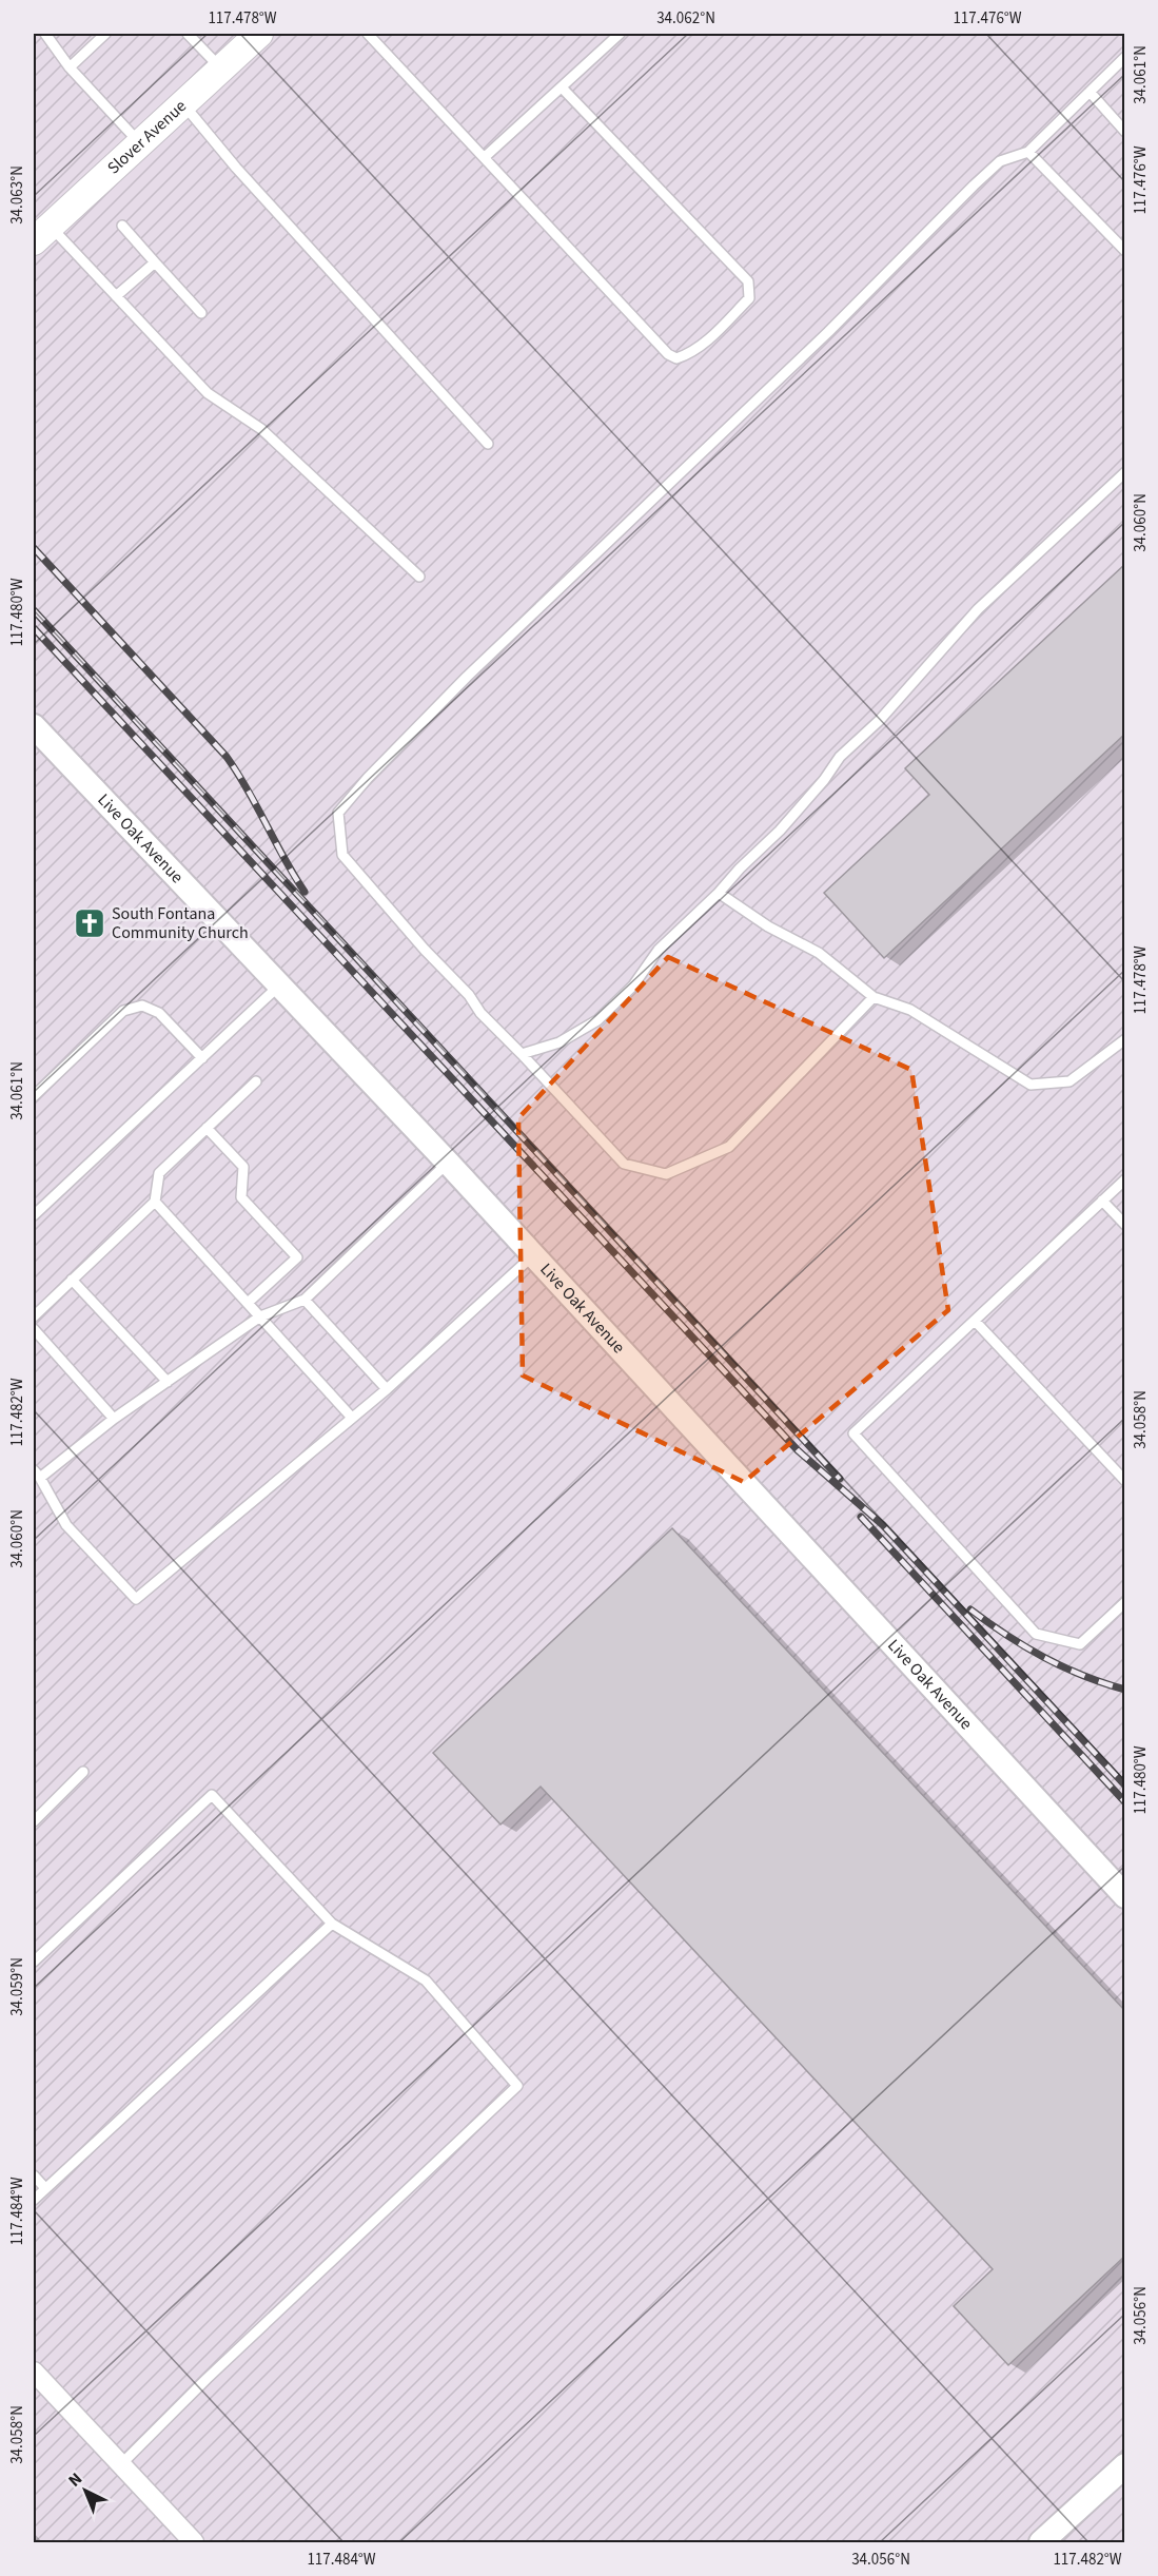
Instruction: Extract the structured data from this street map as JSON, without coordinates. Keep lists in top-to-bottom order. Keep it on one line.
{"streets":{"main road":["Slover Avenue"],"street":["Live Oak Avenue"]},"places":{"church":["South Fontana Community Church"]},"north":"top left","coordinates":["117.478°W","34.062°N","117.476°W","34.061°N","34.063°N","34.060°N","117.480°W","117.482°W","34.058°N","34.059°N","117.484°W","34.056°N"]}
